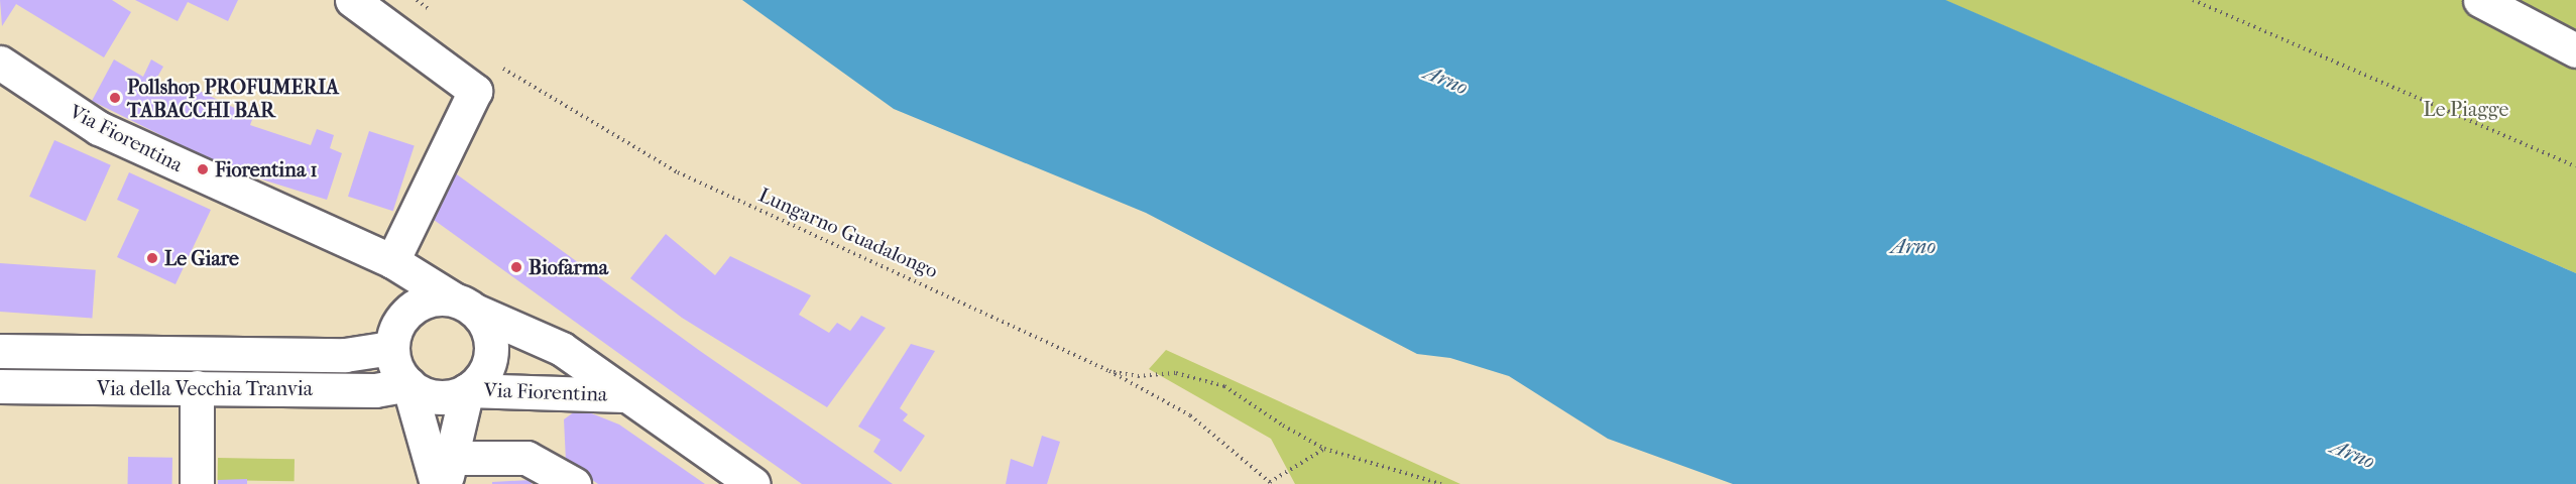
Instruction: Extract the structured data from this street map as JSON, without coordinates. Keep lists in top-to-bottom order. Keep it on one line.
{"streets":{"main road":["Via Fiorentina","Via della Vecchia Tranvia"],"path":["Lungarno Guadalongo"]},"crossings":[["Via Fiorentina","Via della Vecchia Tranvia"]],"water":["Arno"],"parks":["Le Piagge"],"places":["Pollshop PROFUMERIA TABACCHI BAR","Fiorentina 1","Le Giare","Biofarma"]}
